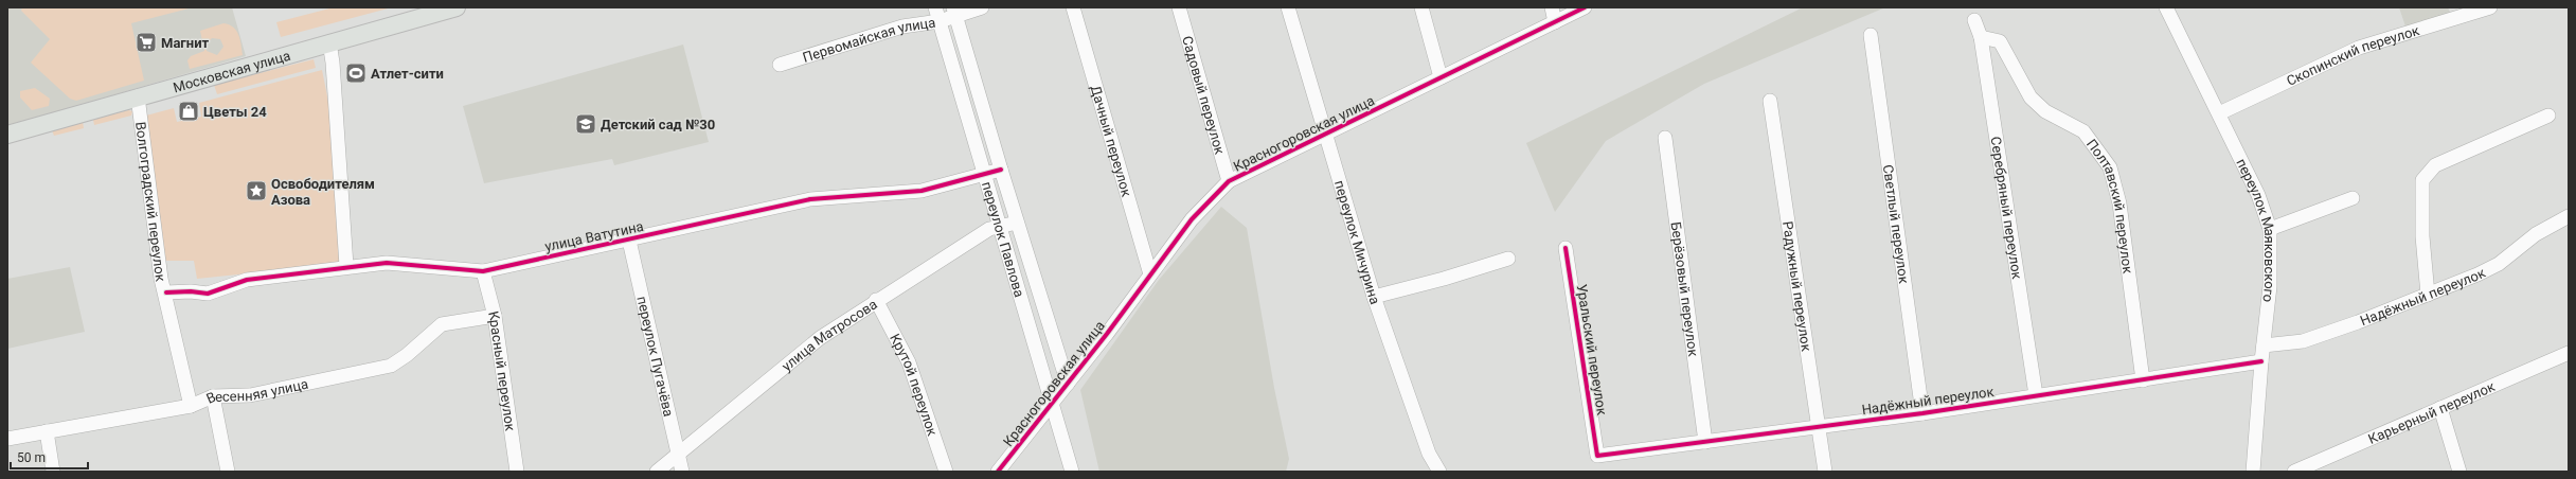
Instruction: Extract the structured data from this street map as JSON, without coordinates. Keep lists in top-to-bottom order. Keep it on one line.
{"streets":{"main road":["Московская улица"],"street":["Первомайская улица","Скопинский переулок","Садовый переулок","Красногоровская улица","Дачный переулок","Волгоградский переулок","Серебряный переулок","Полтавский переулок","Светлый переулок","переулок Маяковского","улица Ватутина","переулок Павлова","переулок Мичурина","Радужный переулок","Берёзовый переулок","Надёжный переулок","улица Матросова","Уральский переулок","переулок Пугачёва","Красный переулок","Крутой переулок","Весенняя улица","Карьерный переулок"]},"crossings":[["Первомайская улица","переулок Павлова"],["Скопинский переулок","переулок Маяковского"],["Московская улица","Волгоградский переулок"],["Садовый переулок","Красногоровская улица"],["Красногоровская улица","Дачный переулок"],["Красногоровская улица","переулок Павлова"],["Красногоровская улица","переулок Мичурина"],["Волгоградский переулок","улица Ватутина"],["Волгоградский переулок","Весенняя улица"],["Серебряный переулок","Полтавский переулок"],["Серебряный переулок","Надёжный переулок"],["Полтавский переулок","Надёжный переулок"],["Светлый переулок","Надёжный переулок"],["переулок Маяковского","Надёжный переулок"],["улица Ватутина","переулок Павлова"],["улица Ватутина","переулок Пугачёва"],["улица Ватутина","Красный переулок"],["переулок Павлова","улица Матросова"],["Радужный переулок","Надёжный переулок"],["Берёзовый переулок","Надёжный переулок"],["Надёжный переулок","Уральский переулок"],["улица Матросова","переулок Пугачёва"],["улица Матросова","Крутой переулок"],["Красный переулок","Весенняя улица"]],"places":{"supermarket":["Магнит"],"sports":["Атлет-сити"],"shop":["Цветы 24"],"school or university":["Детский сад №30"],"place":["Освободителям Азова"]},"scale_bar":"50 m"}
